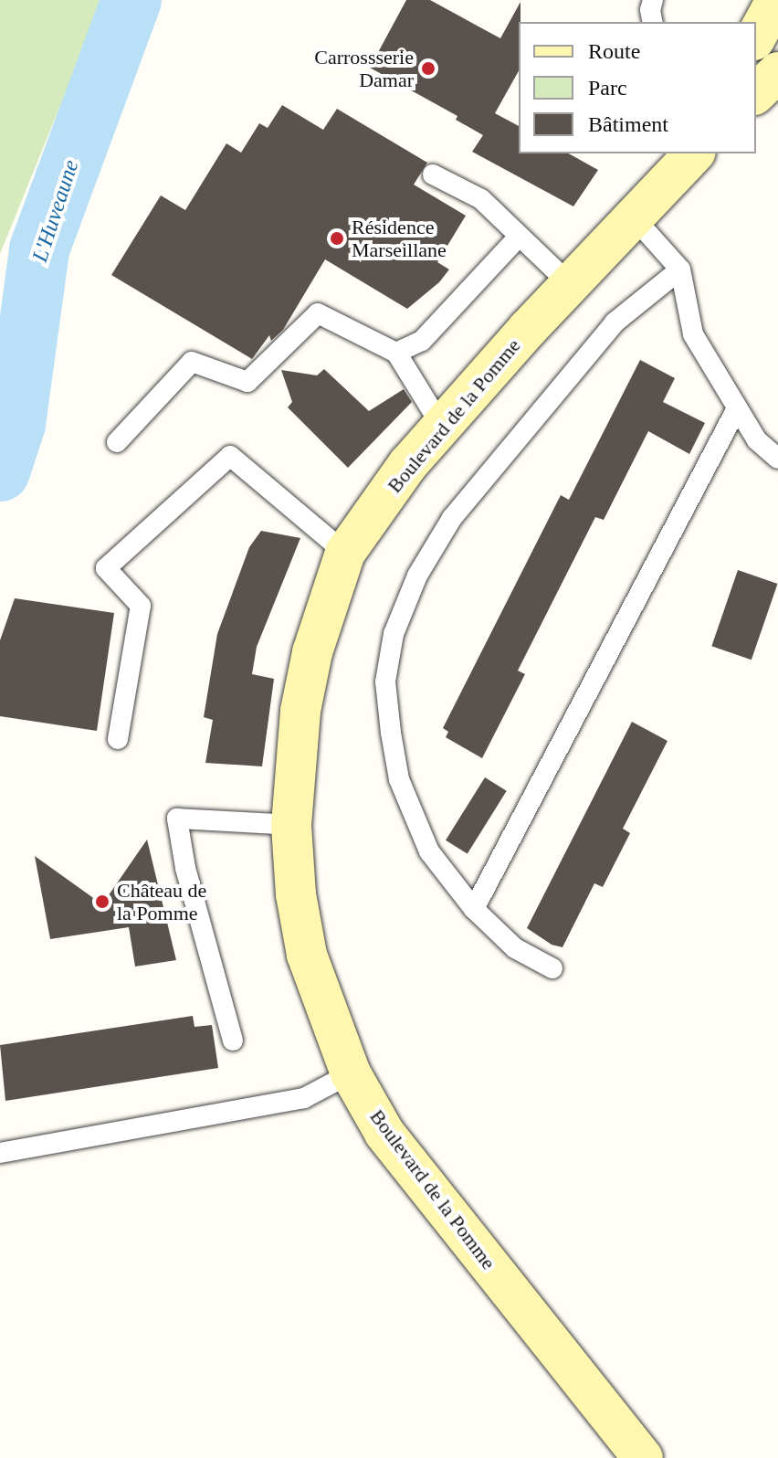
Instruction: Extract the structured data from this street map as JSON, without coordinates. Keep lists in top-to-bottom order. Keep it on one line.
{"streets":{"main road":["Boulevard de la Pomme"]},"water":["L'Huveaune"],"places":["Carrossserie Damar","Résidence Marseillane","Château de la Pomme"],"legend":["Route","Parc","Bâtiment"]}
